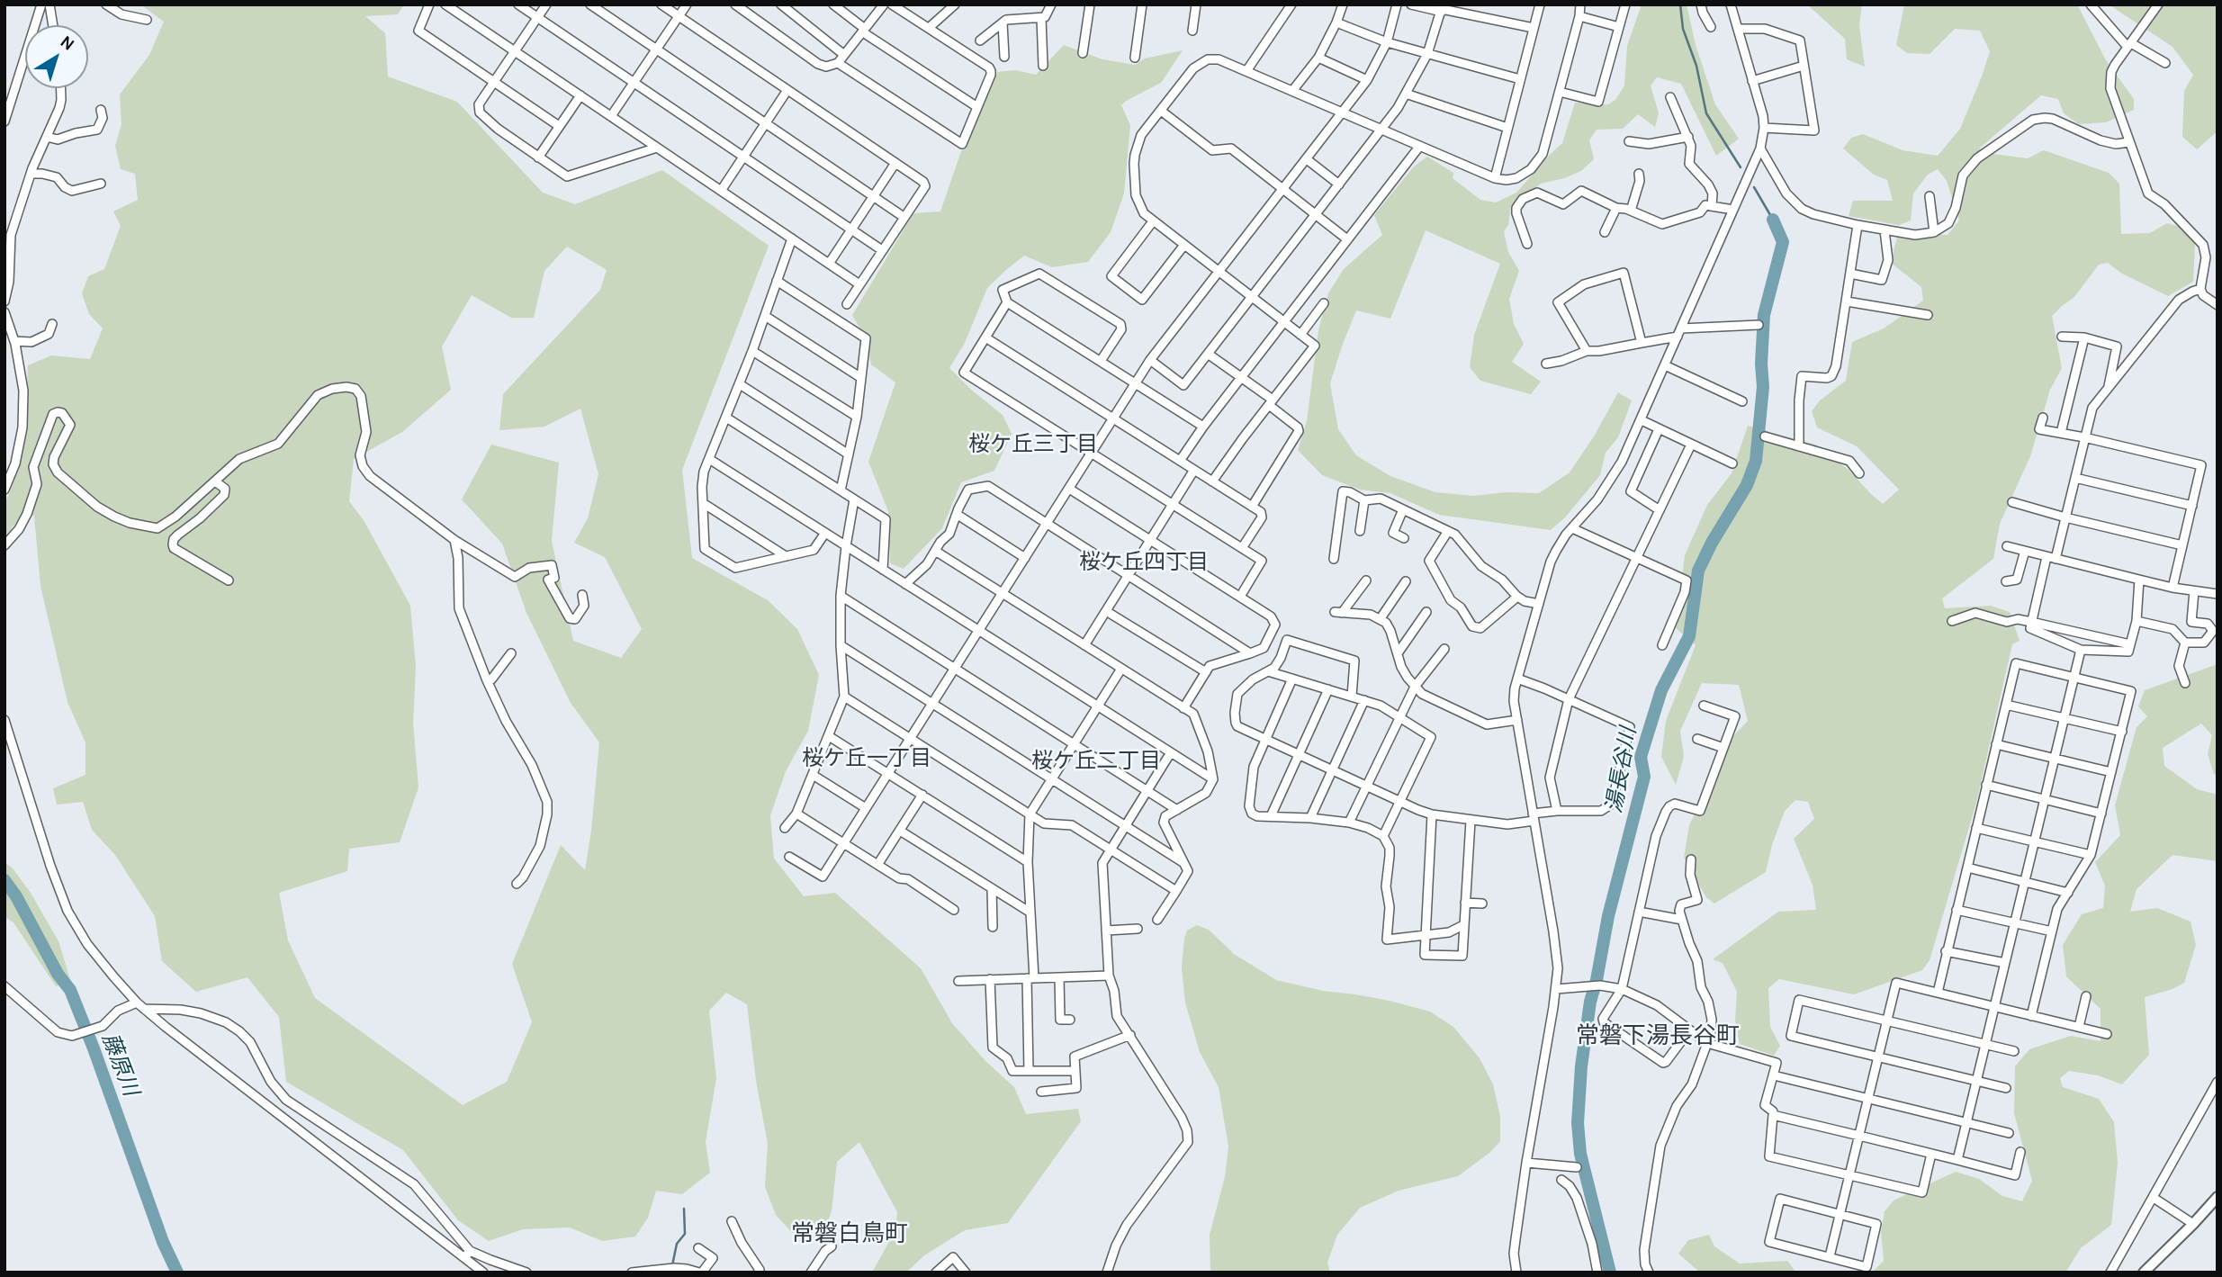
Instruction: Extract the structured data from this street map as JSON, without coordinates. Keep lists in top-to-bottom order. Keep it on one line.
{"districts":["桜ケ丘三丁目","桜ケ丘四丁目","桜ケ丘一丁目","桜ケ丘二丁目","常磐下湯長谷町","常磐白鳥町"],"water":["湯長谷川","藤原川"],"north":"top right"}
